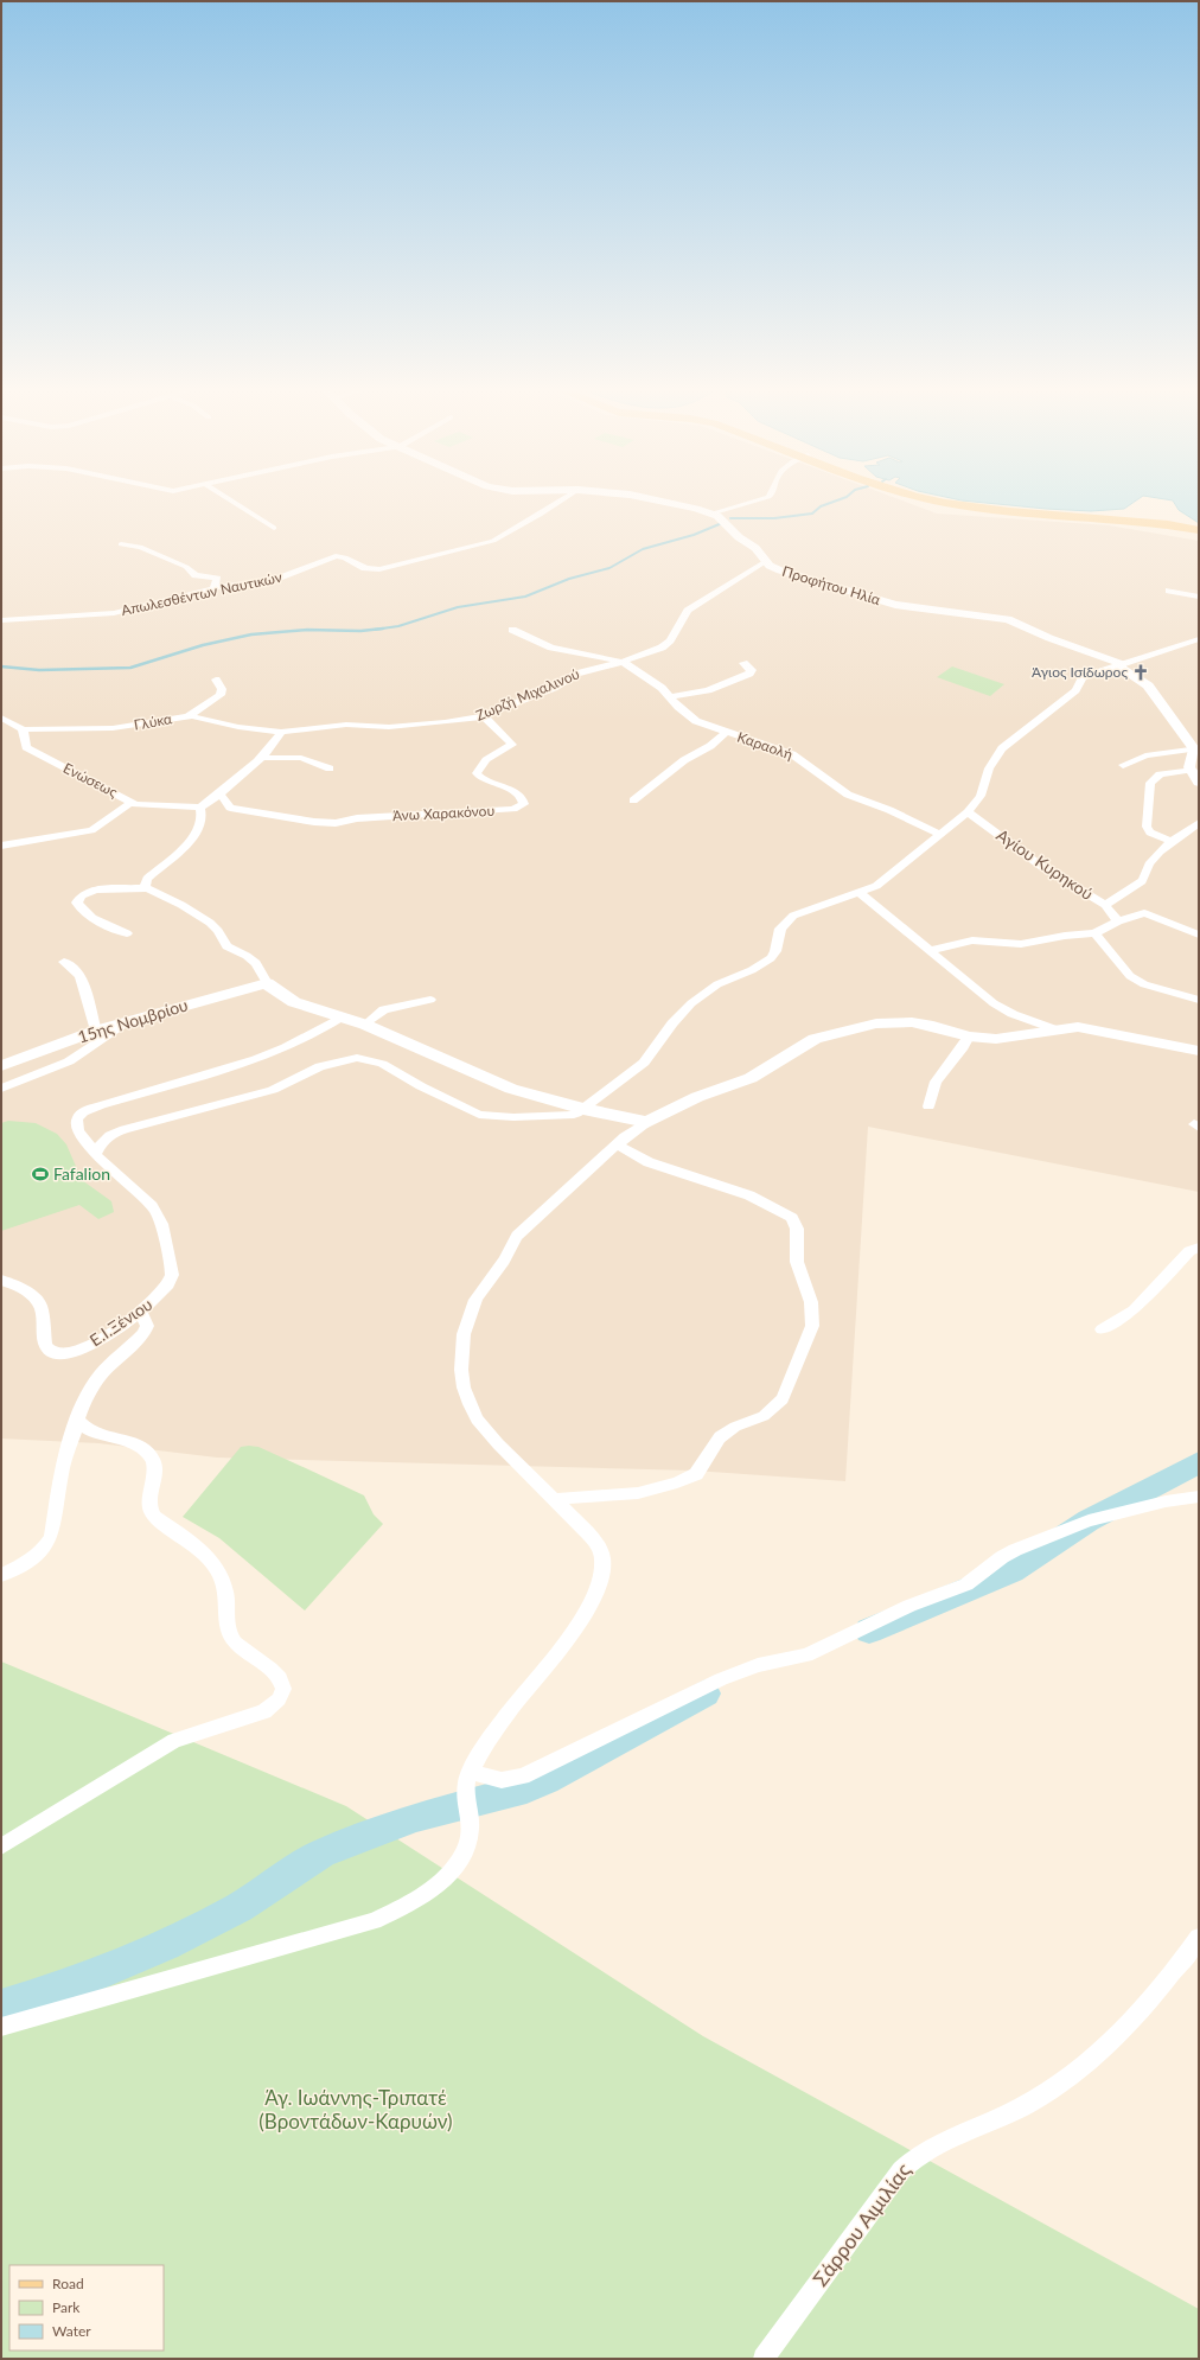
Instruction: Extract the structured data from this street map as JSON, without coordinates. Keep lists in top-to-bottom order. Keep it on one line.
{"streets":{"main road":["15ης Νομβρίου"],"street":["Προφήτου Ηλία","Απωλεσθέντων Ναυτικών","Ζωρζή Μιχαλινού","Γλύκα","Καραολή","Ενώσεως","Άνω Χαρακόνου","Αγίου Κυρηκού","Ε.Ι.Ξένιου","Σάρρου Αιμιλίας"]},"crossings":[["Προφήτου Ηλία","Ζωρζή Μιχαλινού"],["Ζωρζή Μιχαλινού","Γλύκα"],["Ζωρζή Μιχαλινού","Καραολή"],["Ζωρζή Μιχαλινού","Άνω Χαρακόνου"],["Γλύκα","Ενώσεως"]],"parks":["Άγ. Ιωάννης-Τριπατέ (Βροντάδων-Καρυών)"],"places":{"church":["Άγιος Ισίδωρος"],"sports":["Fafalion"]},"legend":["Road","Park","Water"]}
